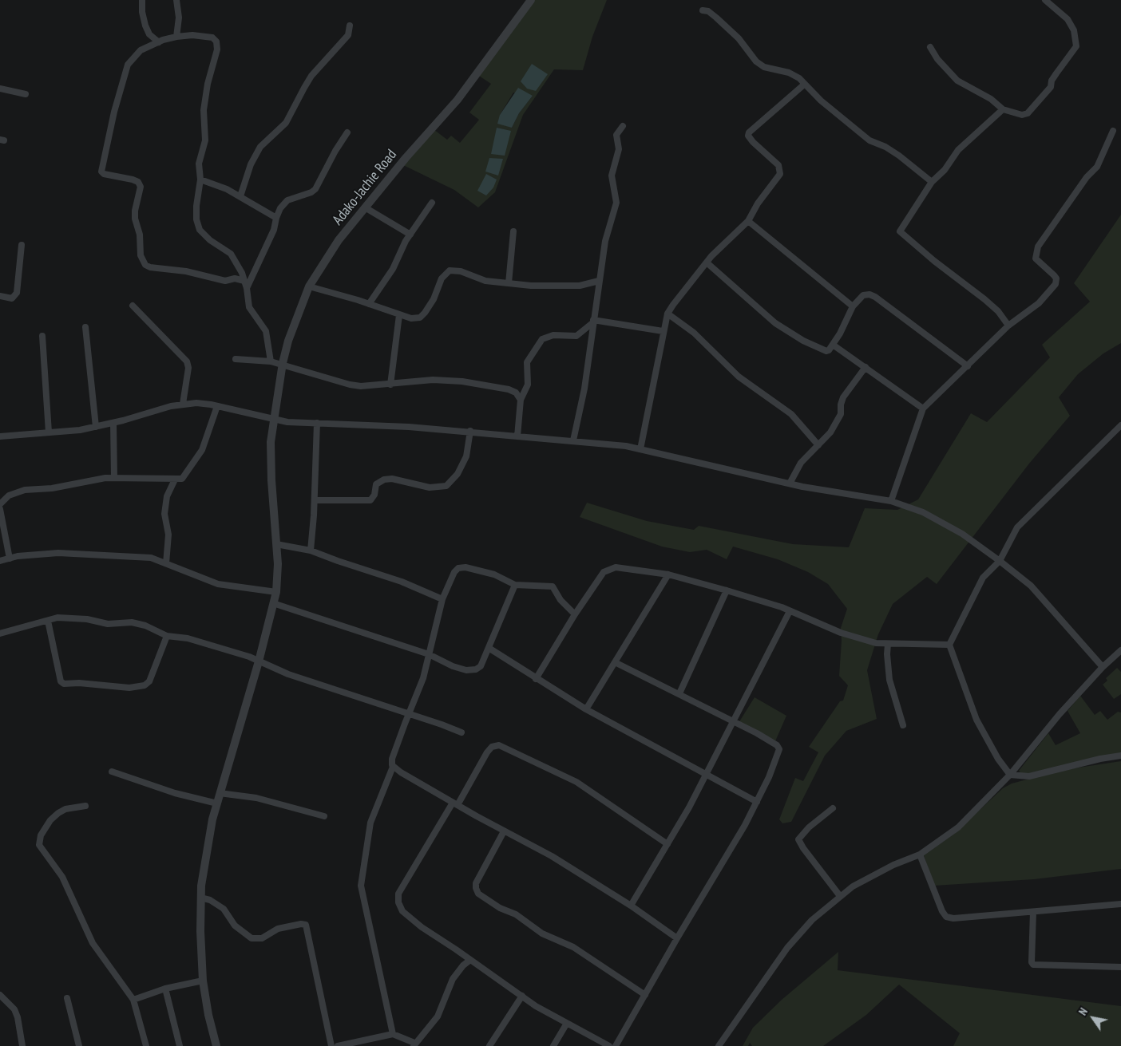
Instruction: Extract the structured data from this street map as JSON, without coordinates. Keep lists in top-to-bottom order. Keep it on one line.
{"streets":{"street":["Adako-Jachie Road"]},"north":"top left"}
